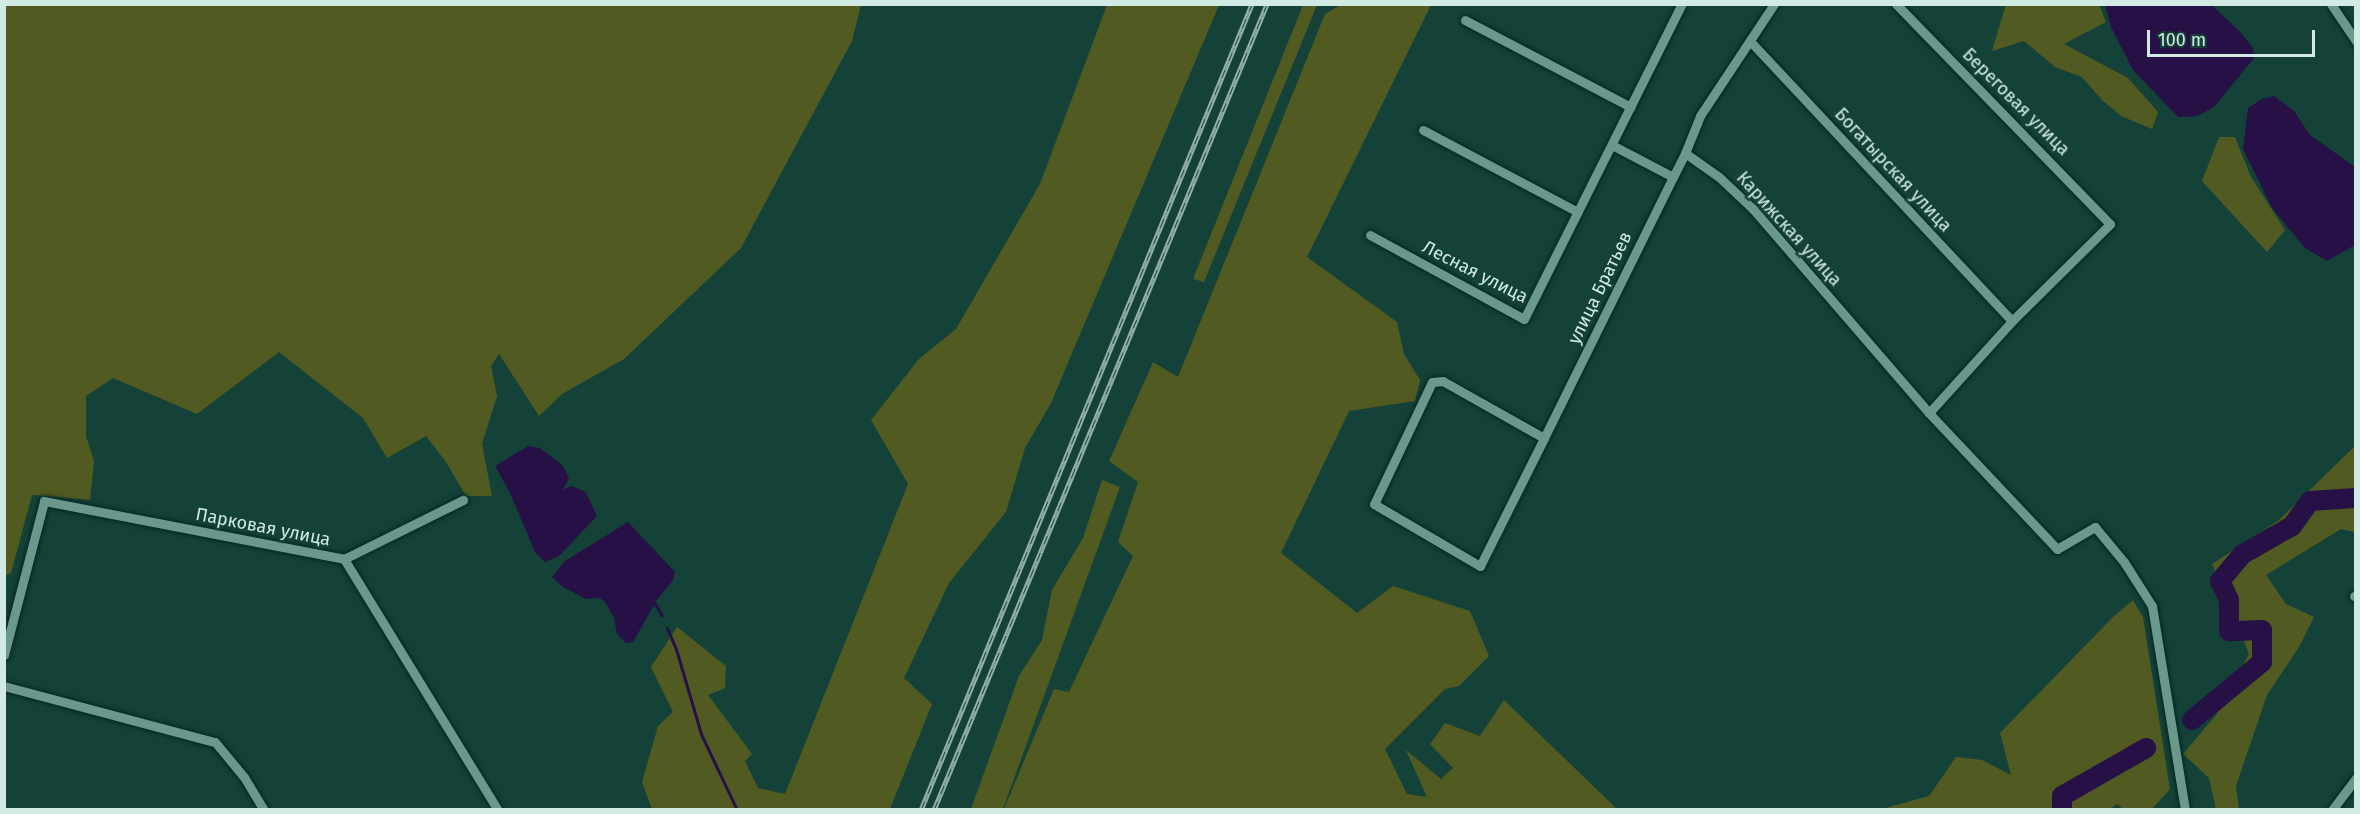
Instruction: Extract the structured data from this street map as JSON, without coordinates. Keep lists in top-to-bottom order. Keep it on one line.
{"streets":{"street":["Береговая улица","Богатырская улица","Карижская улица","Лесная улица","улица Братьев","Парковая улица"]},"crossings":[["Береговая улица","Богатырская улица"],["Карижская улица","улица Братьев"]],"scale_bar":"100 m"}
